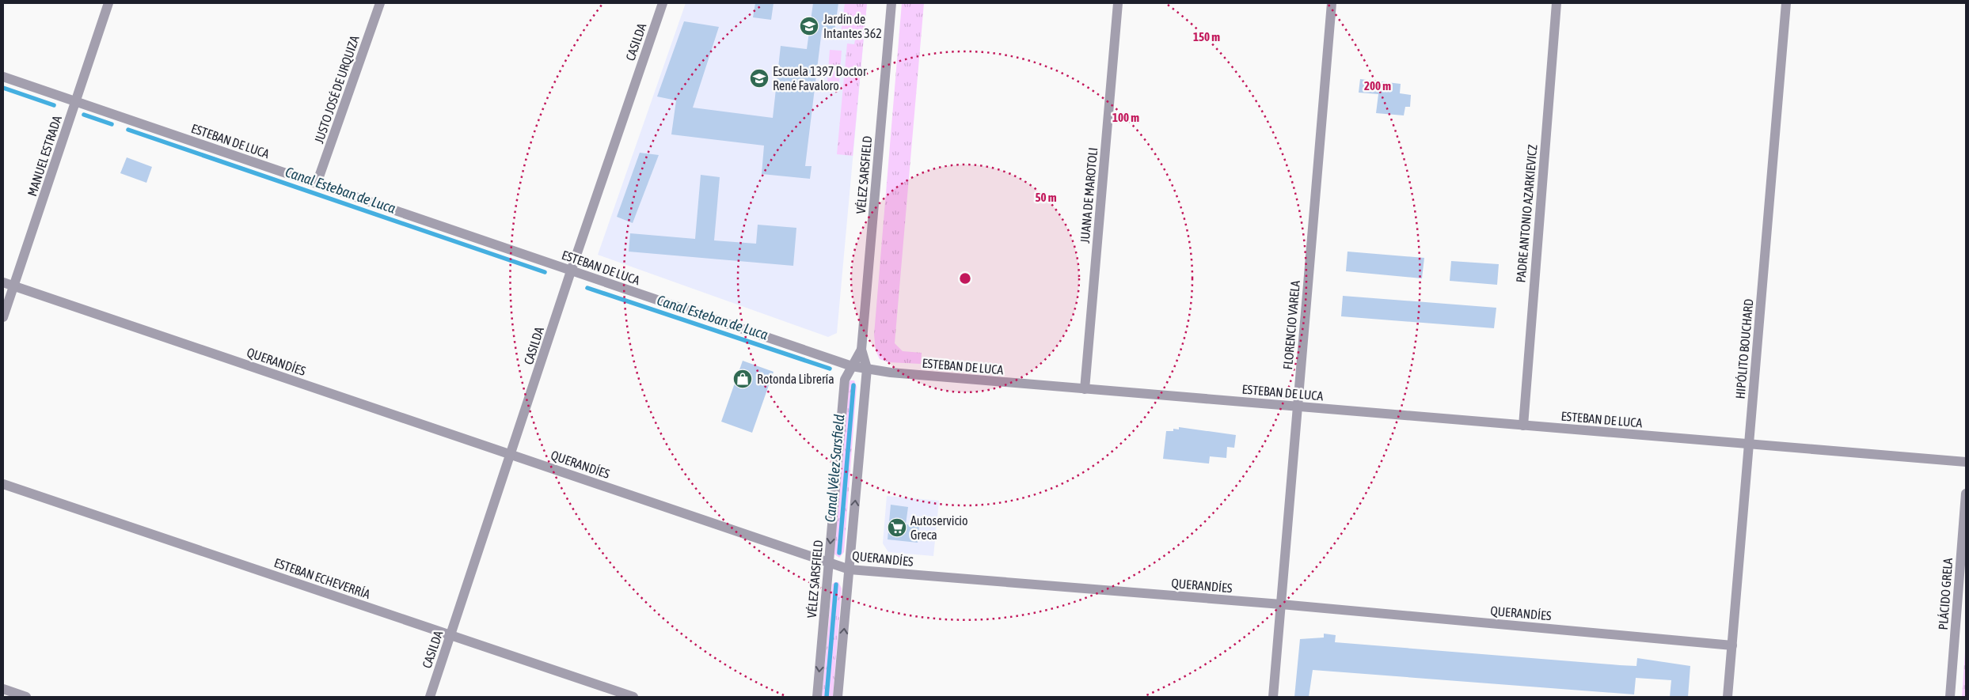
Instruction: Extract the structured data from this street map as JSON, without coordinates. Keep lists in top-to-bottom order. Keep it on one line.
{"streets":{"street":["CASILDA","JUSTO JOSÉ DE URQUIZA","ESTEBAN DE LUCA","MANUEL ESTRADA","VÉLEZ SARSFIELD","JUANA DE MAROTOLI","PADRE ANTONIO AZARKIEVICZ","FLORENCIO VARELA","HIPÓLITO BOUCHARD","QUERANDÍES","ESTEBAN ECHEVERRÍA","PLÁCIDO GRELA"]},"crossings":[["CASILDA","ESTEBAN DE LUCA"],["CASILDA","QUERANDÍES"],["CASILDA","ESTEBAN ECHEVERRÍA"],["JUSTO JOSÉ DE URQUIZA","ESTEBAN DE LUCA"],["ESTEBAN DE LUCA","MANUEL ESTRADA"],["ESTEBAN DE LUCA","VÉLEZ SARSFIELD"],["ESTEBAN DE LUCA","JUANA DE MAROTOLI"],["ESTEBAN DE LUCA","PADRE ANTONIO AZARKIEVICZ"],["ESTEBAN DE LUCA","FLORENCIO VARELA"],["ESTEBAN DE LUCA","HIPÓLITO BOUCHARD"],["MANUEL ESTRADA","QUERANDÍES"],["VÉLEZ SARSFIELD","QUERANDÍES"],["FLORENCIO VARELA","QUERANDÍES"],["HIPÓLITO BOUCHARD","QUERANDÍES"]],"water":["Canal Esteban de Luca","Canal Vélez Sarsfield"],"places":{"school or university":["Jardín de Intantes 362","Escuela 1397 Doctor René Favaloro"],"shop":["Rotonda Librería"],"supermarket":["Autoservicio Greca"]},"rings":["150 m","200 m","100 m","50 m"]}
